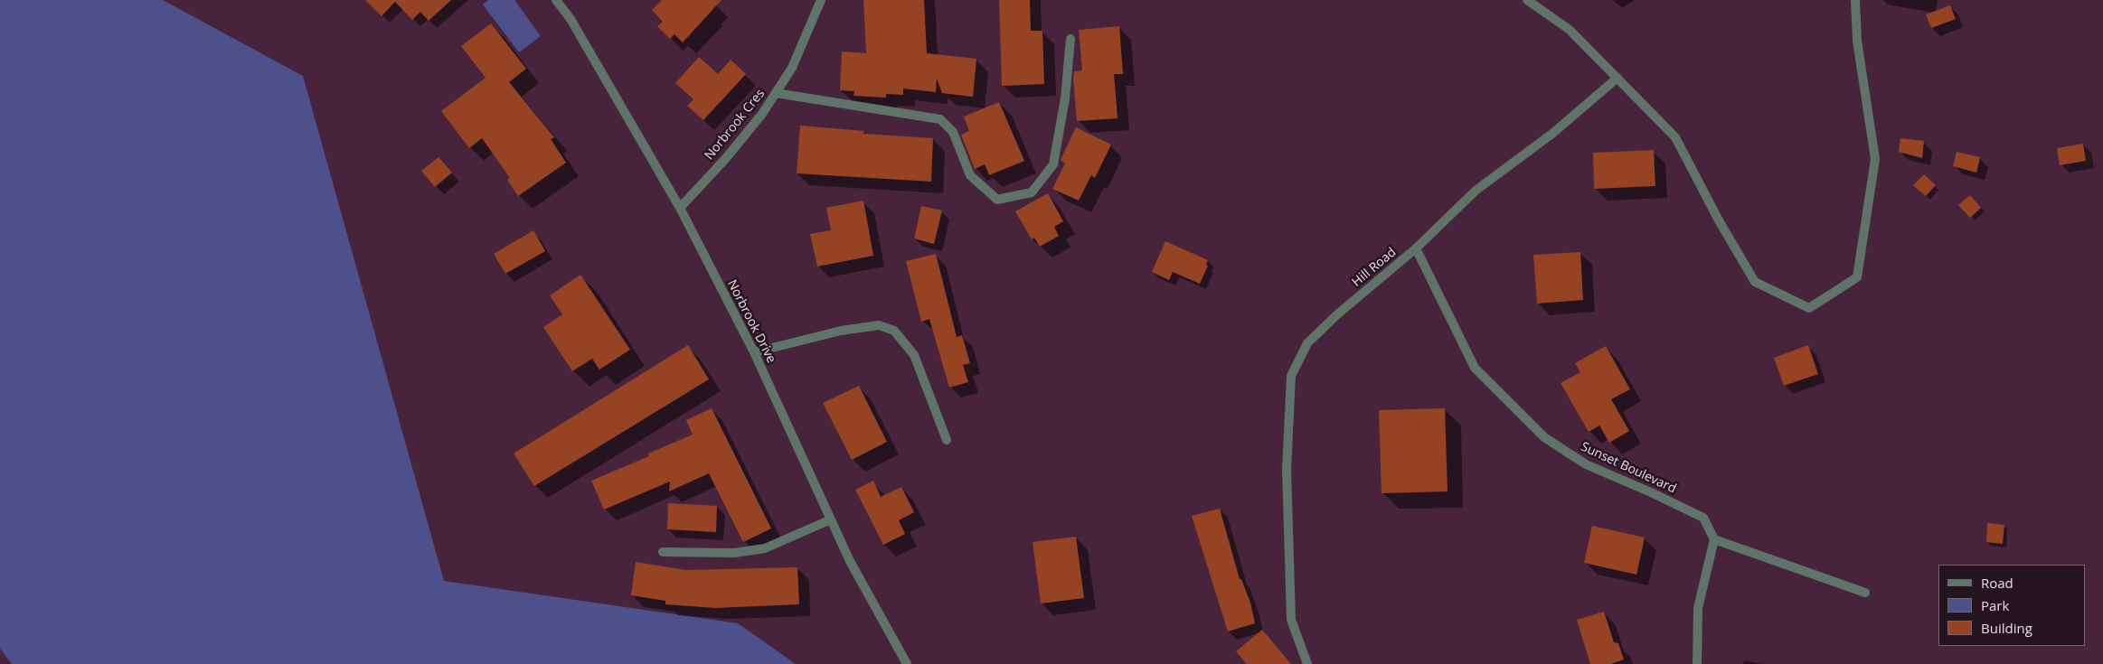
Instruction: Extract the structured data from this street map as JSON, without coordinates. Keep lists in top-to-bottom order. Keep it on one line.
{"streets":{"street":["Norbrook Cres","Hill Road","Norbrook Drive","Sunset Boulevard"]},"crossings":[["Norbrook Cres","Norbrook Drive"],["Hill Road","Sunset Boulevard"]],"legend":["Road","Park","Building"]}
